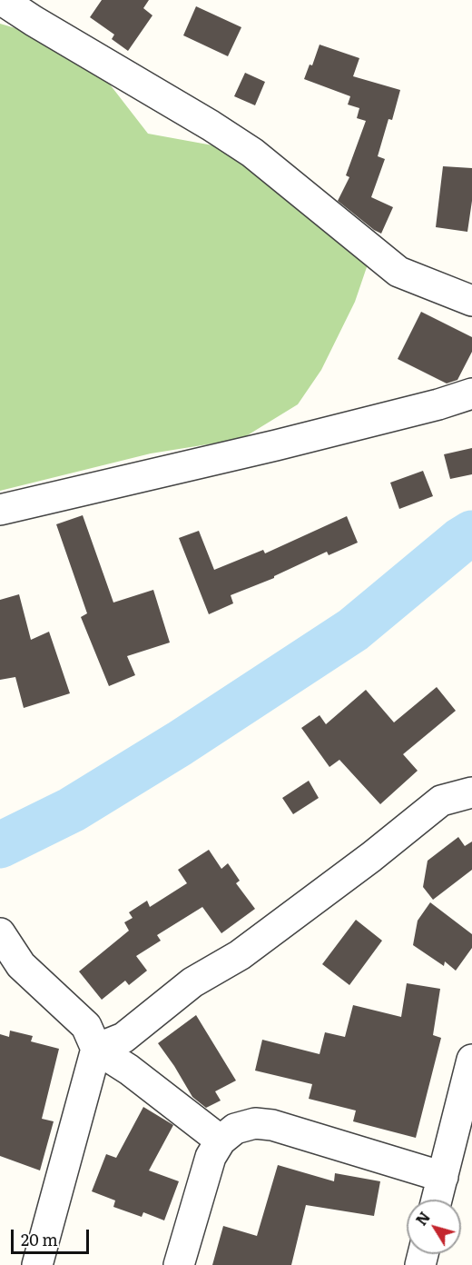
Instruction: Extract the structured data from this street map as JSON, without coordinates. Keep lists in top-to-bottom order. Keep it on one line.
{"scale_bar":"20 m","north":"top left"}
